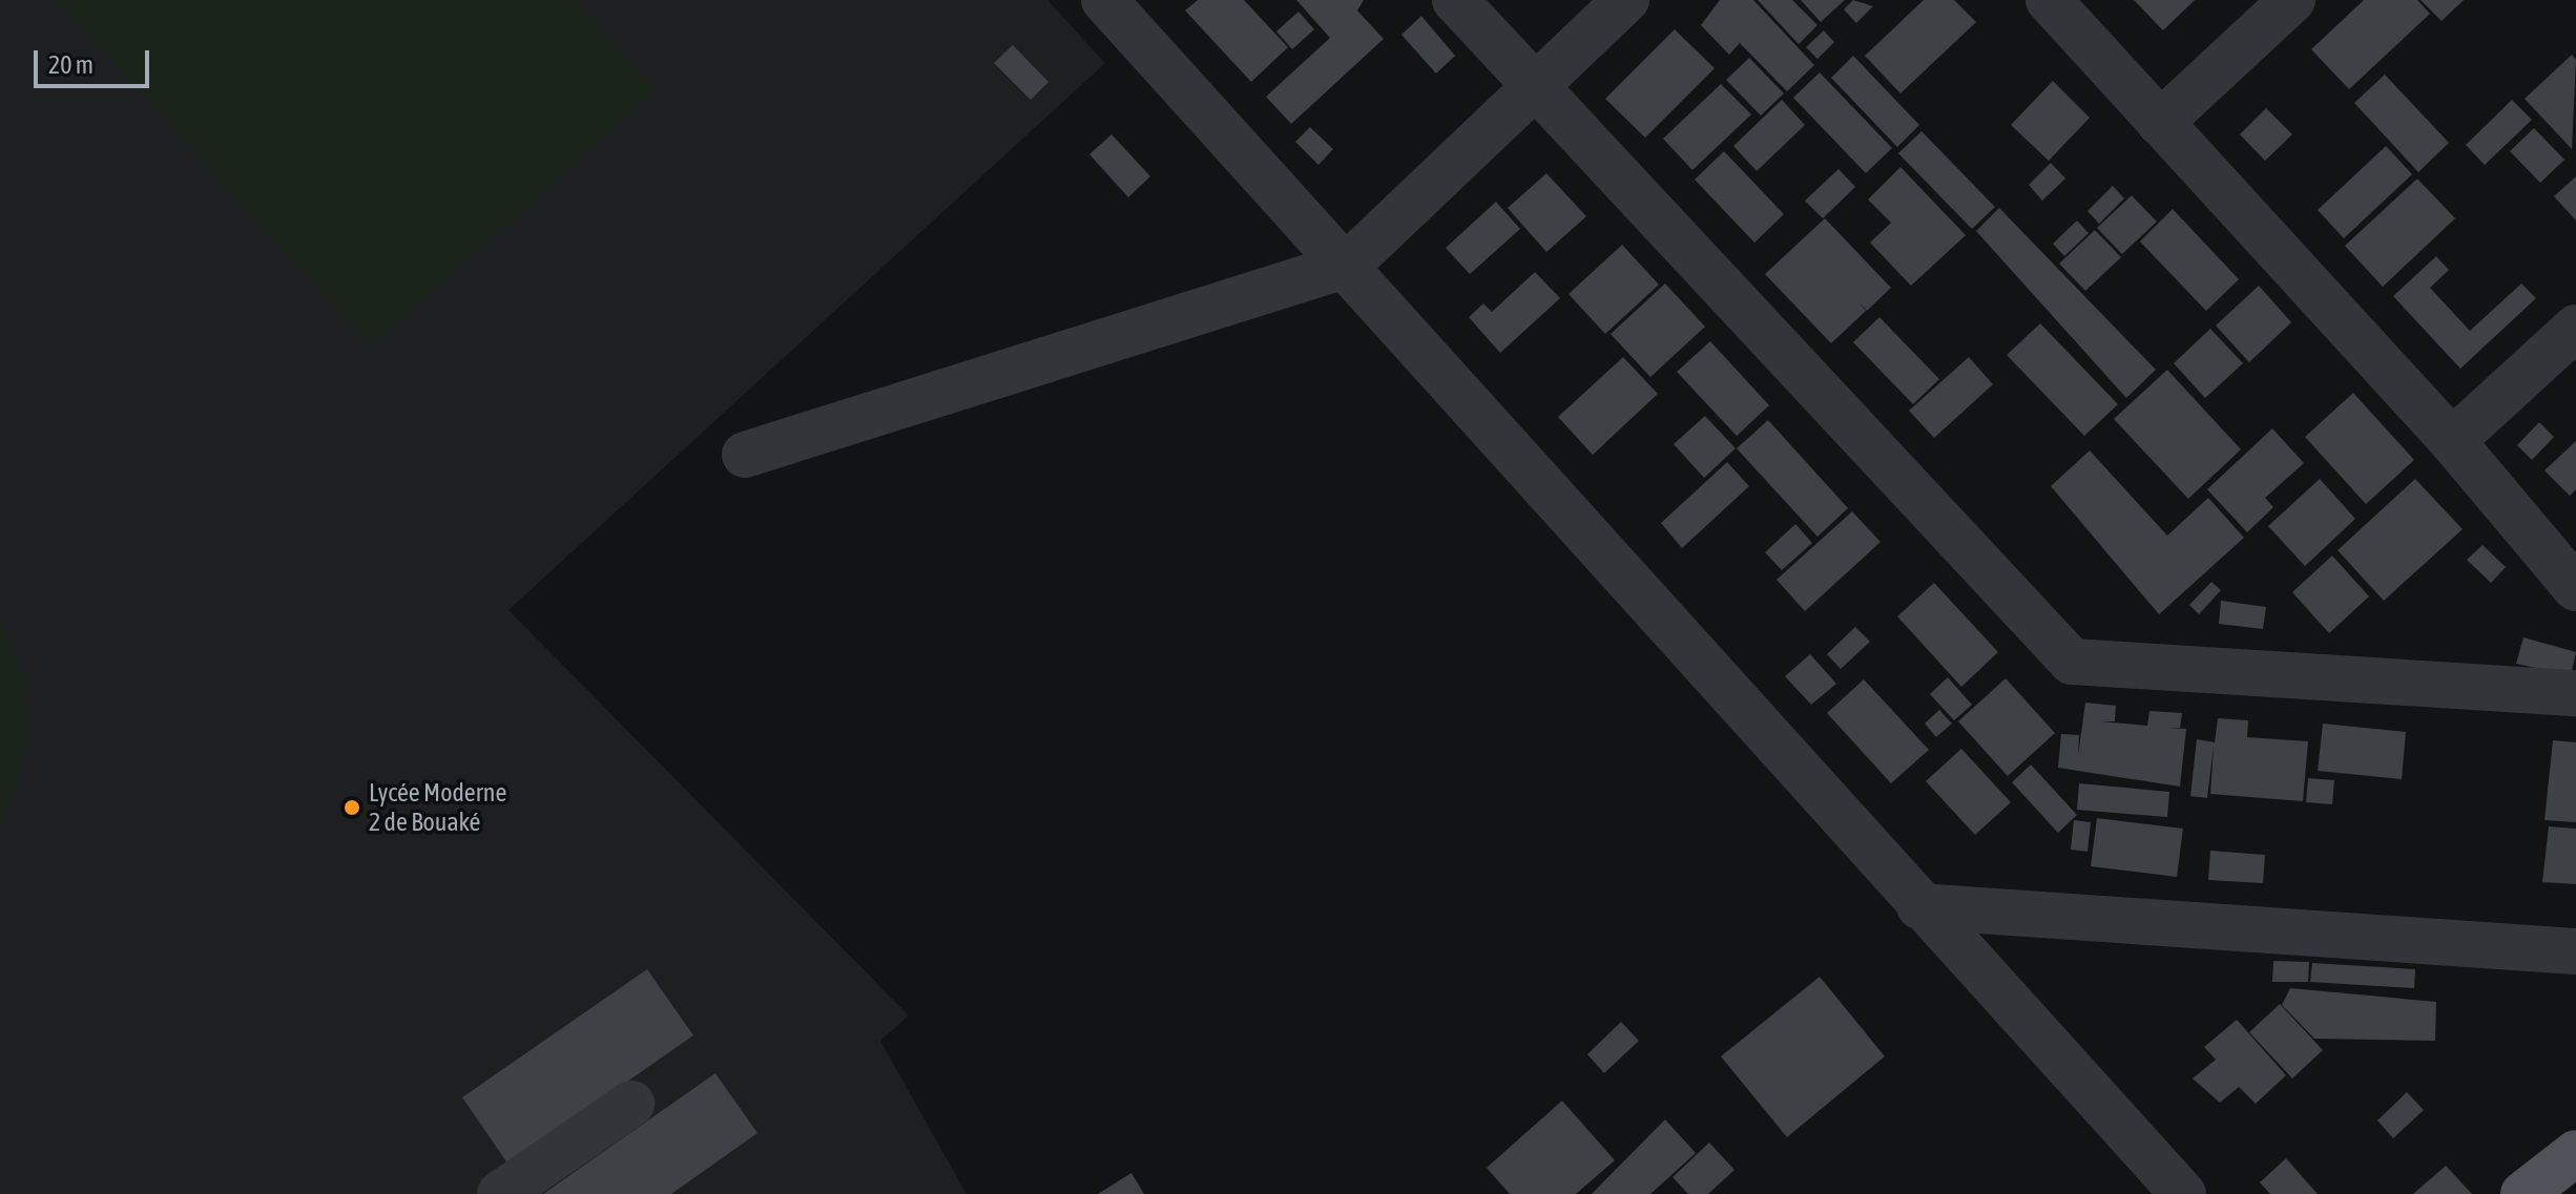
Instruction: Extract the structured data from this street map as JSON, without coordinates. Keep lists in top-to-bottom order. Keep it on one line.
{"places":["Lycée Moderne 2 de Bouaké"],"scale_bar":"20 m"}
